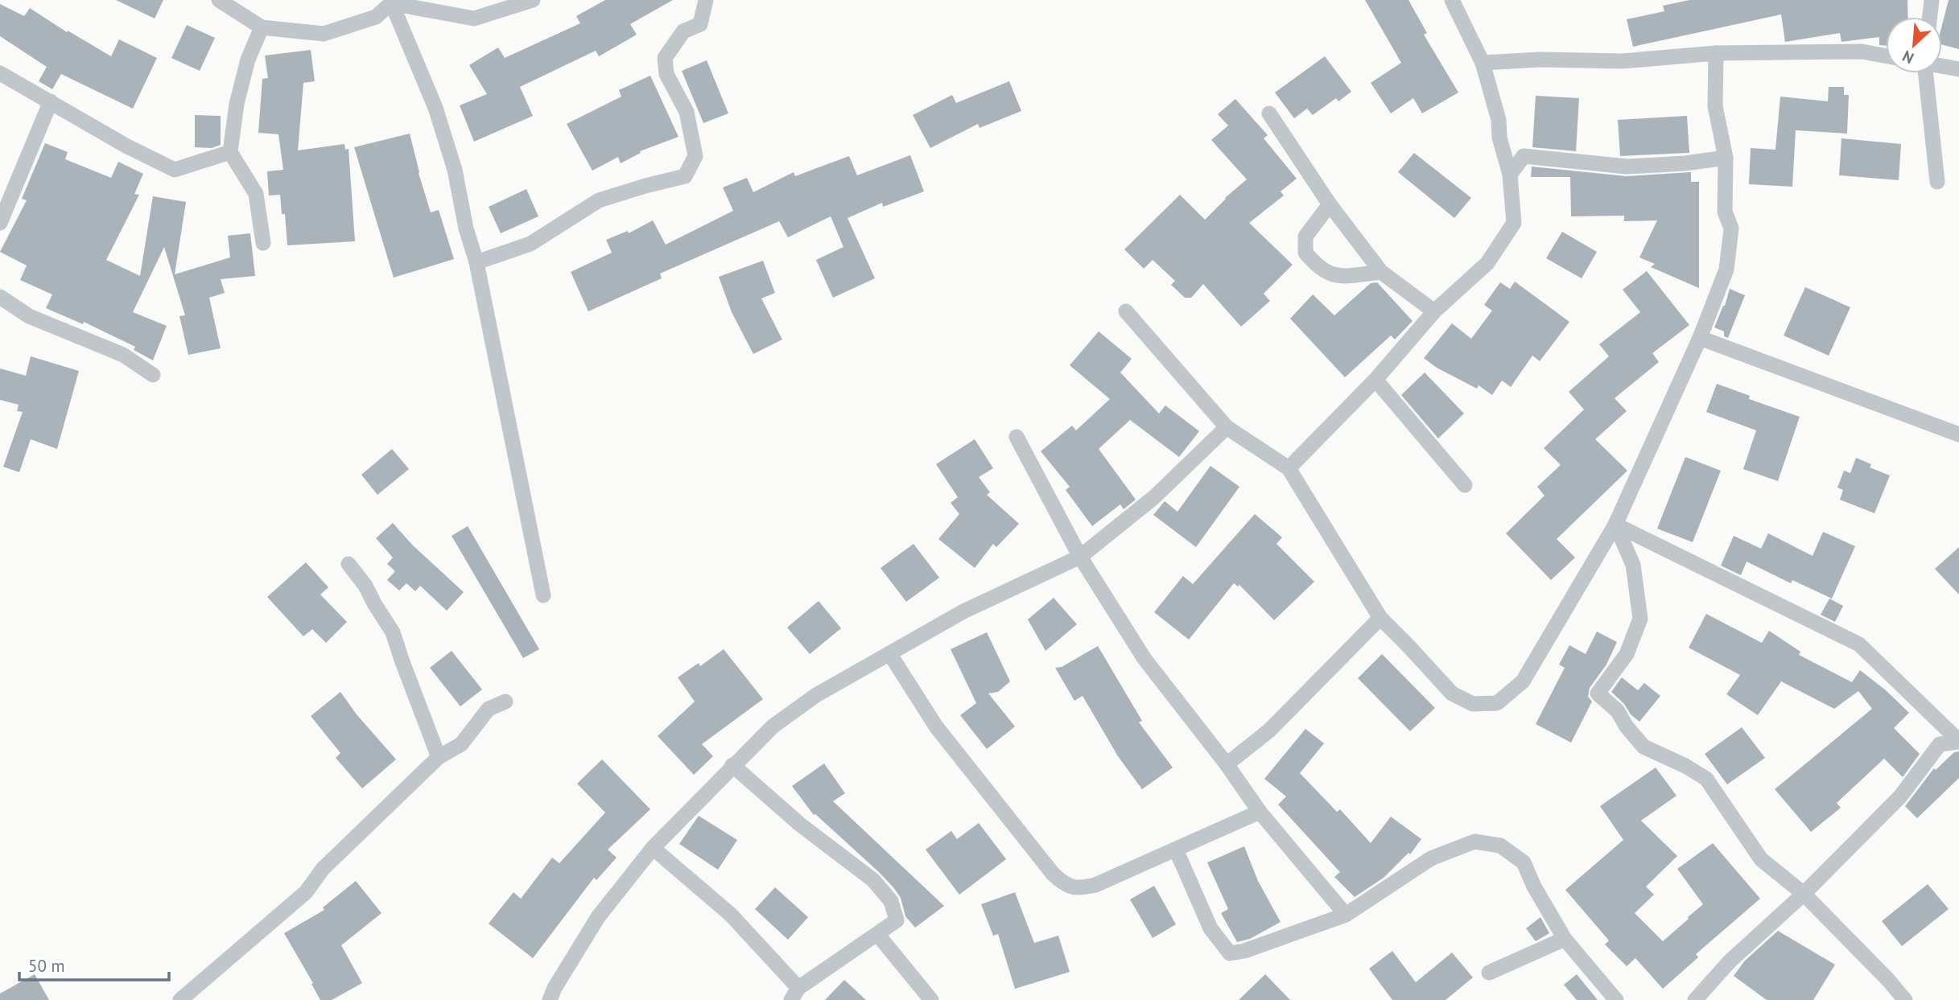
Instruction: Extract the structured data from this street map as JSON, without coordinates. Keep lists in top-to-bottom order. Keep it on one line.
{"scale_bar":"50 m","north":"bottom left"}
